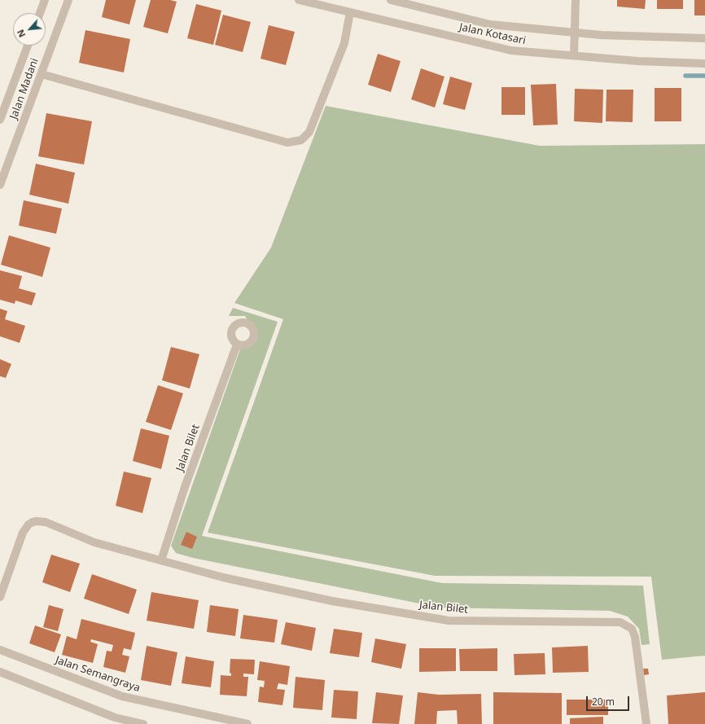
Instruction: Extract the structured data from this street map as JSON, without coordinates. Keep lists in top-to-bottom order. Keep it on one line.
{"streets":{"street":["Jalan Kotasari","Jalan Madani","Jalan Bilet","Jalan Semangraya"]},"scale_bar":"20 m","north":"bottom left"}
